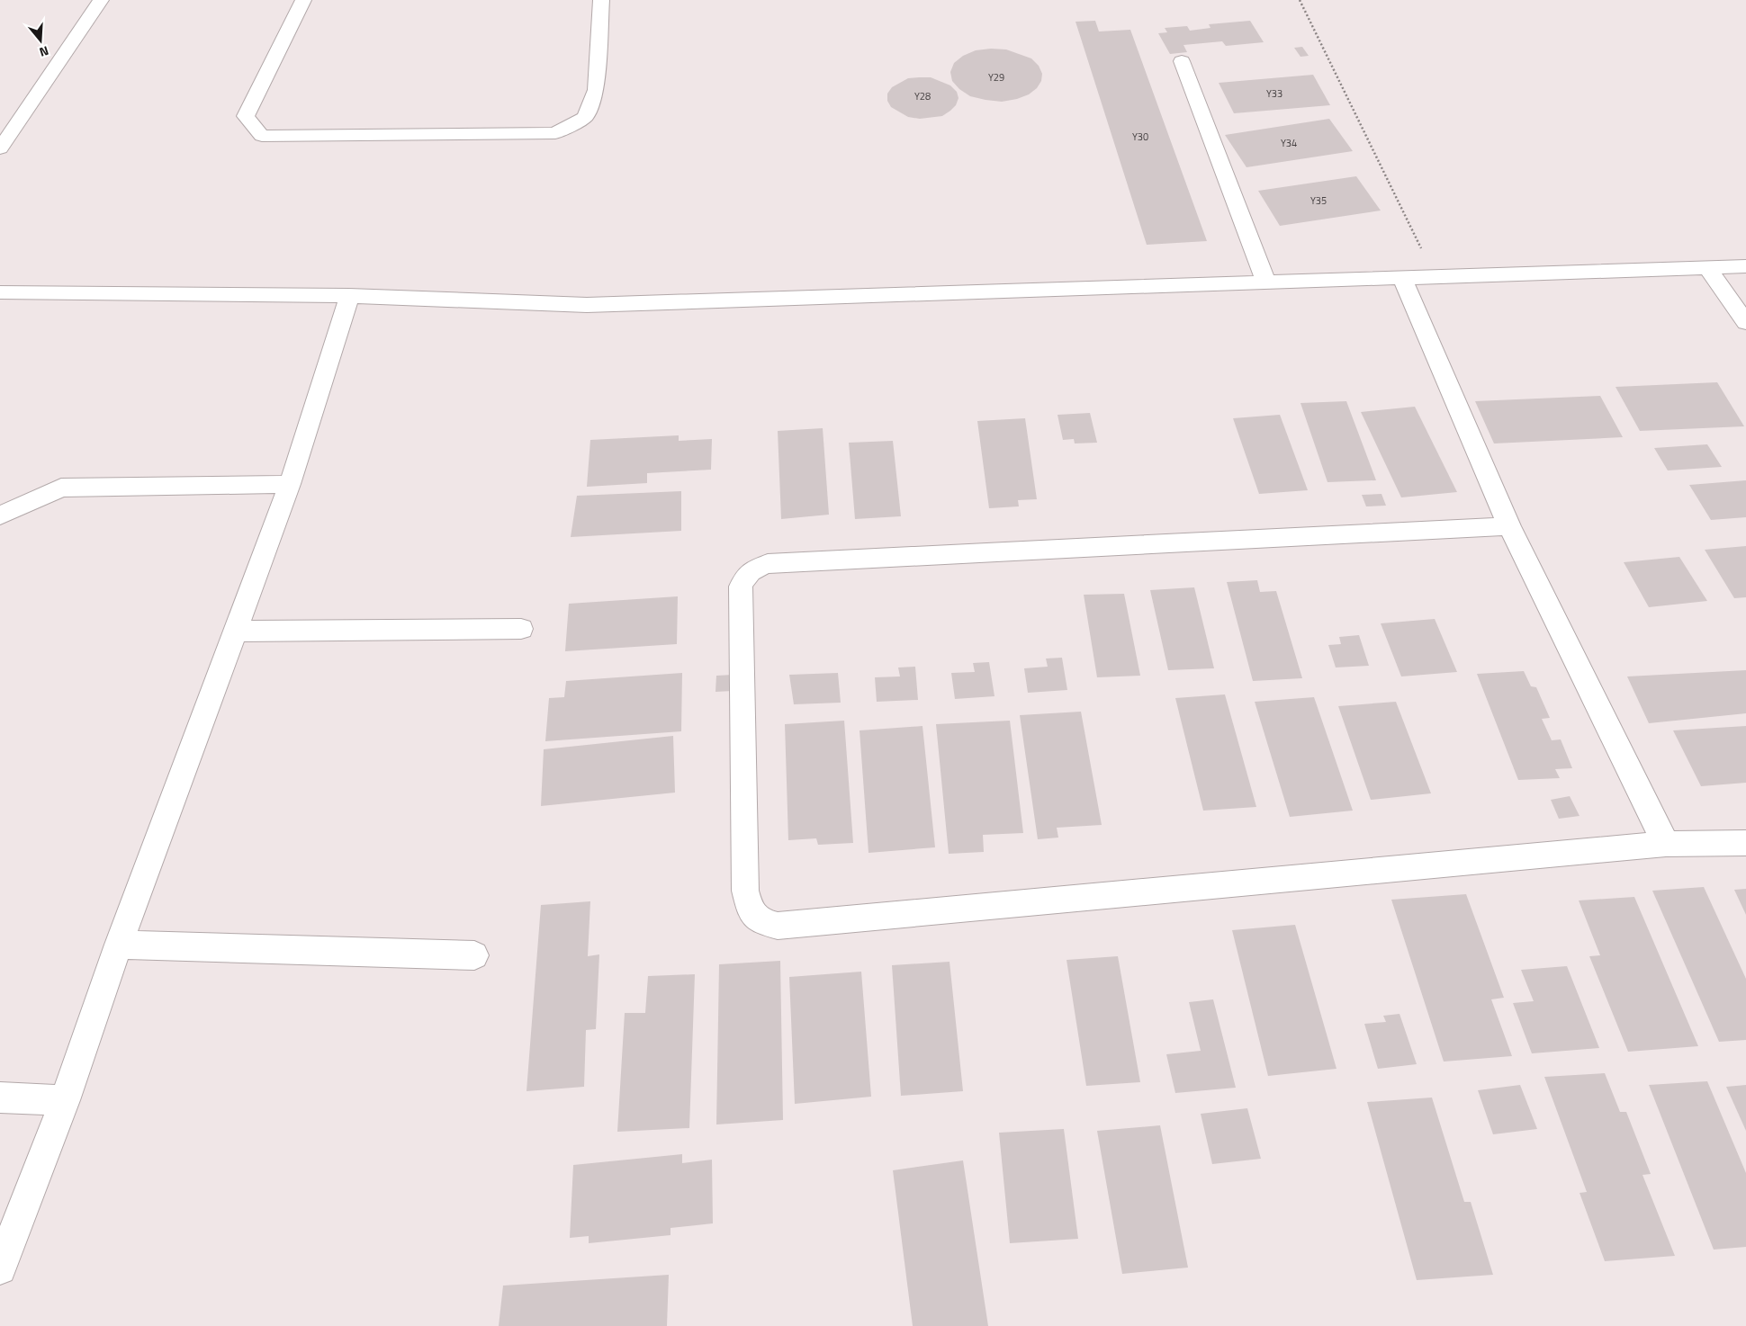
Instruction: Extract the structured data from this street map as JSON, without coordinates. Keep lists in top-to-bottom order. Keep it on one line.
{"house_numbers":["Y29","Y33","Y28","Y30","Y34","Y35"],"north":"bottom"}
